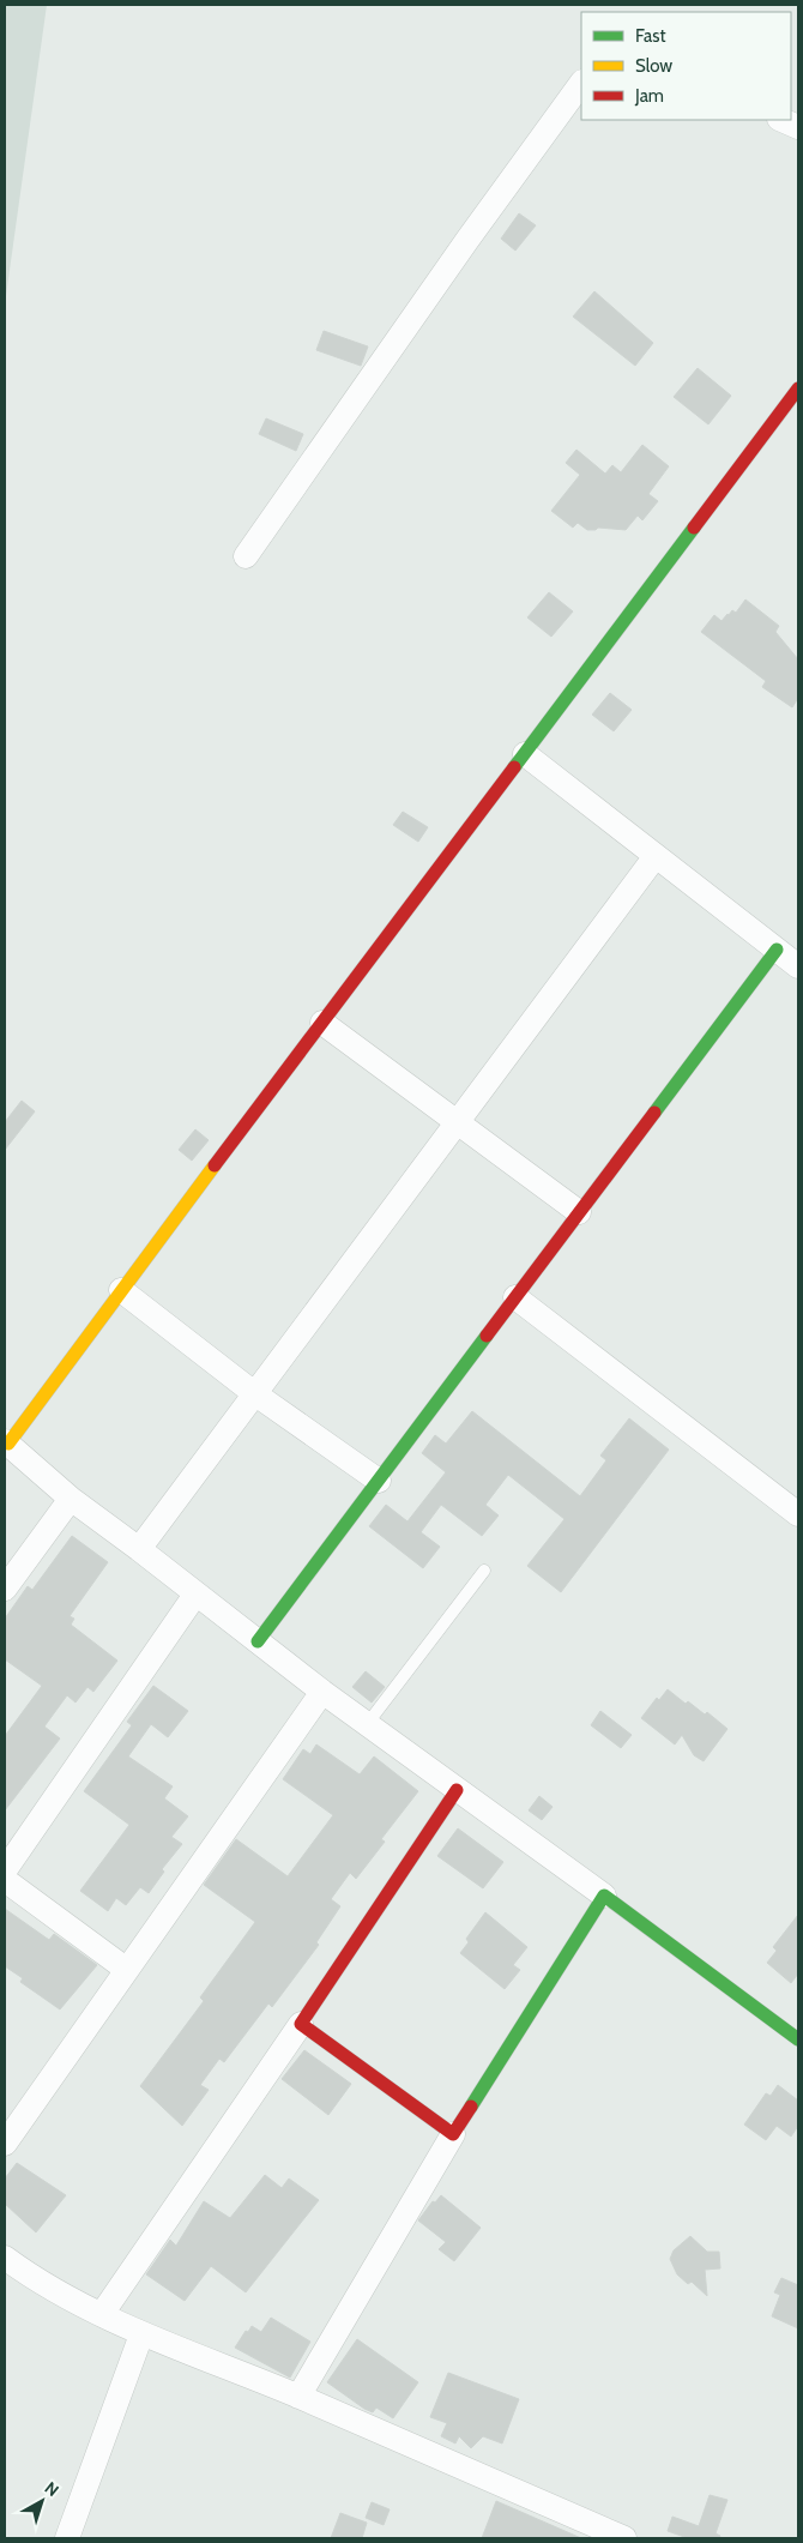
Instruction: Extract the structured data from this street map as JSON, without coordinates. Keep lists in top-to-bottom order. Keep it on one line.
{"legend":["Fast","Slow","Jam"],"north":"top right"}
